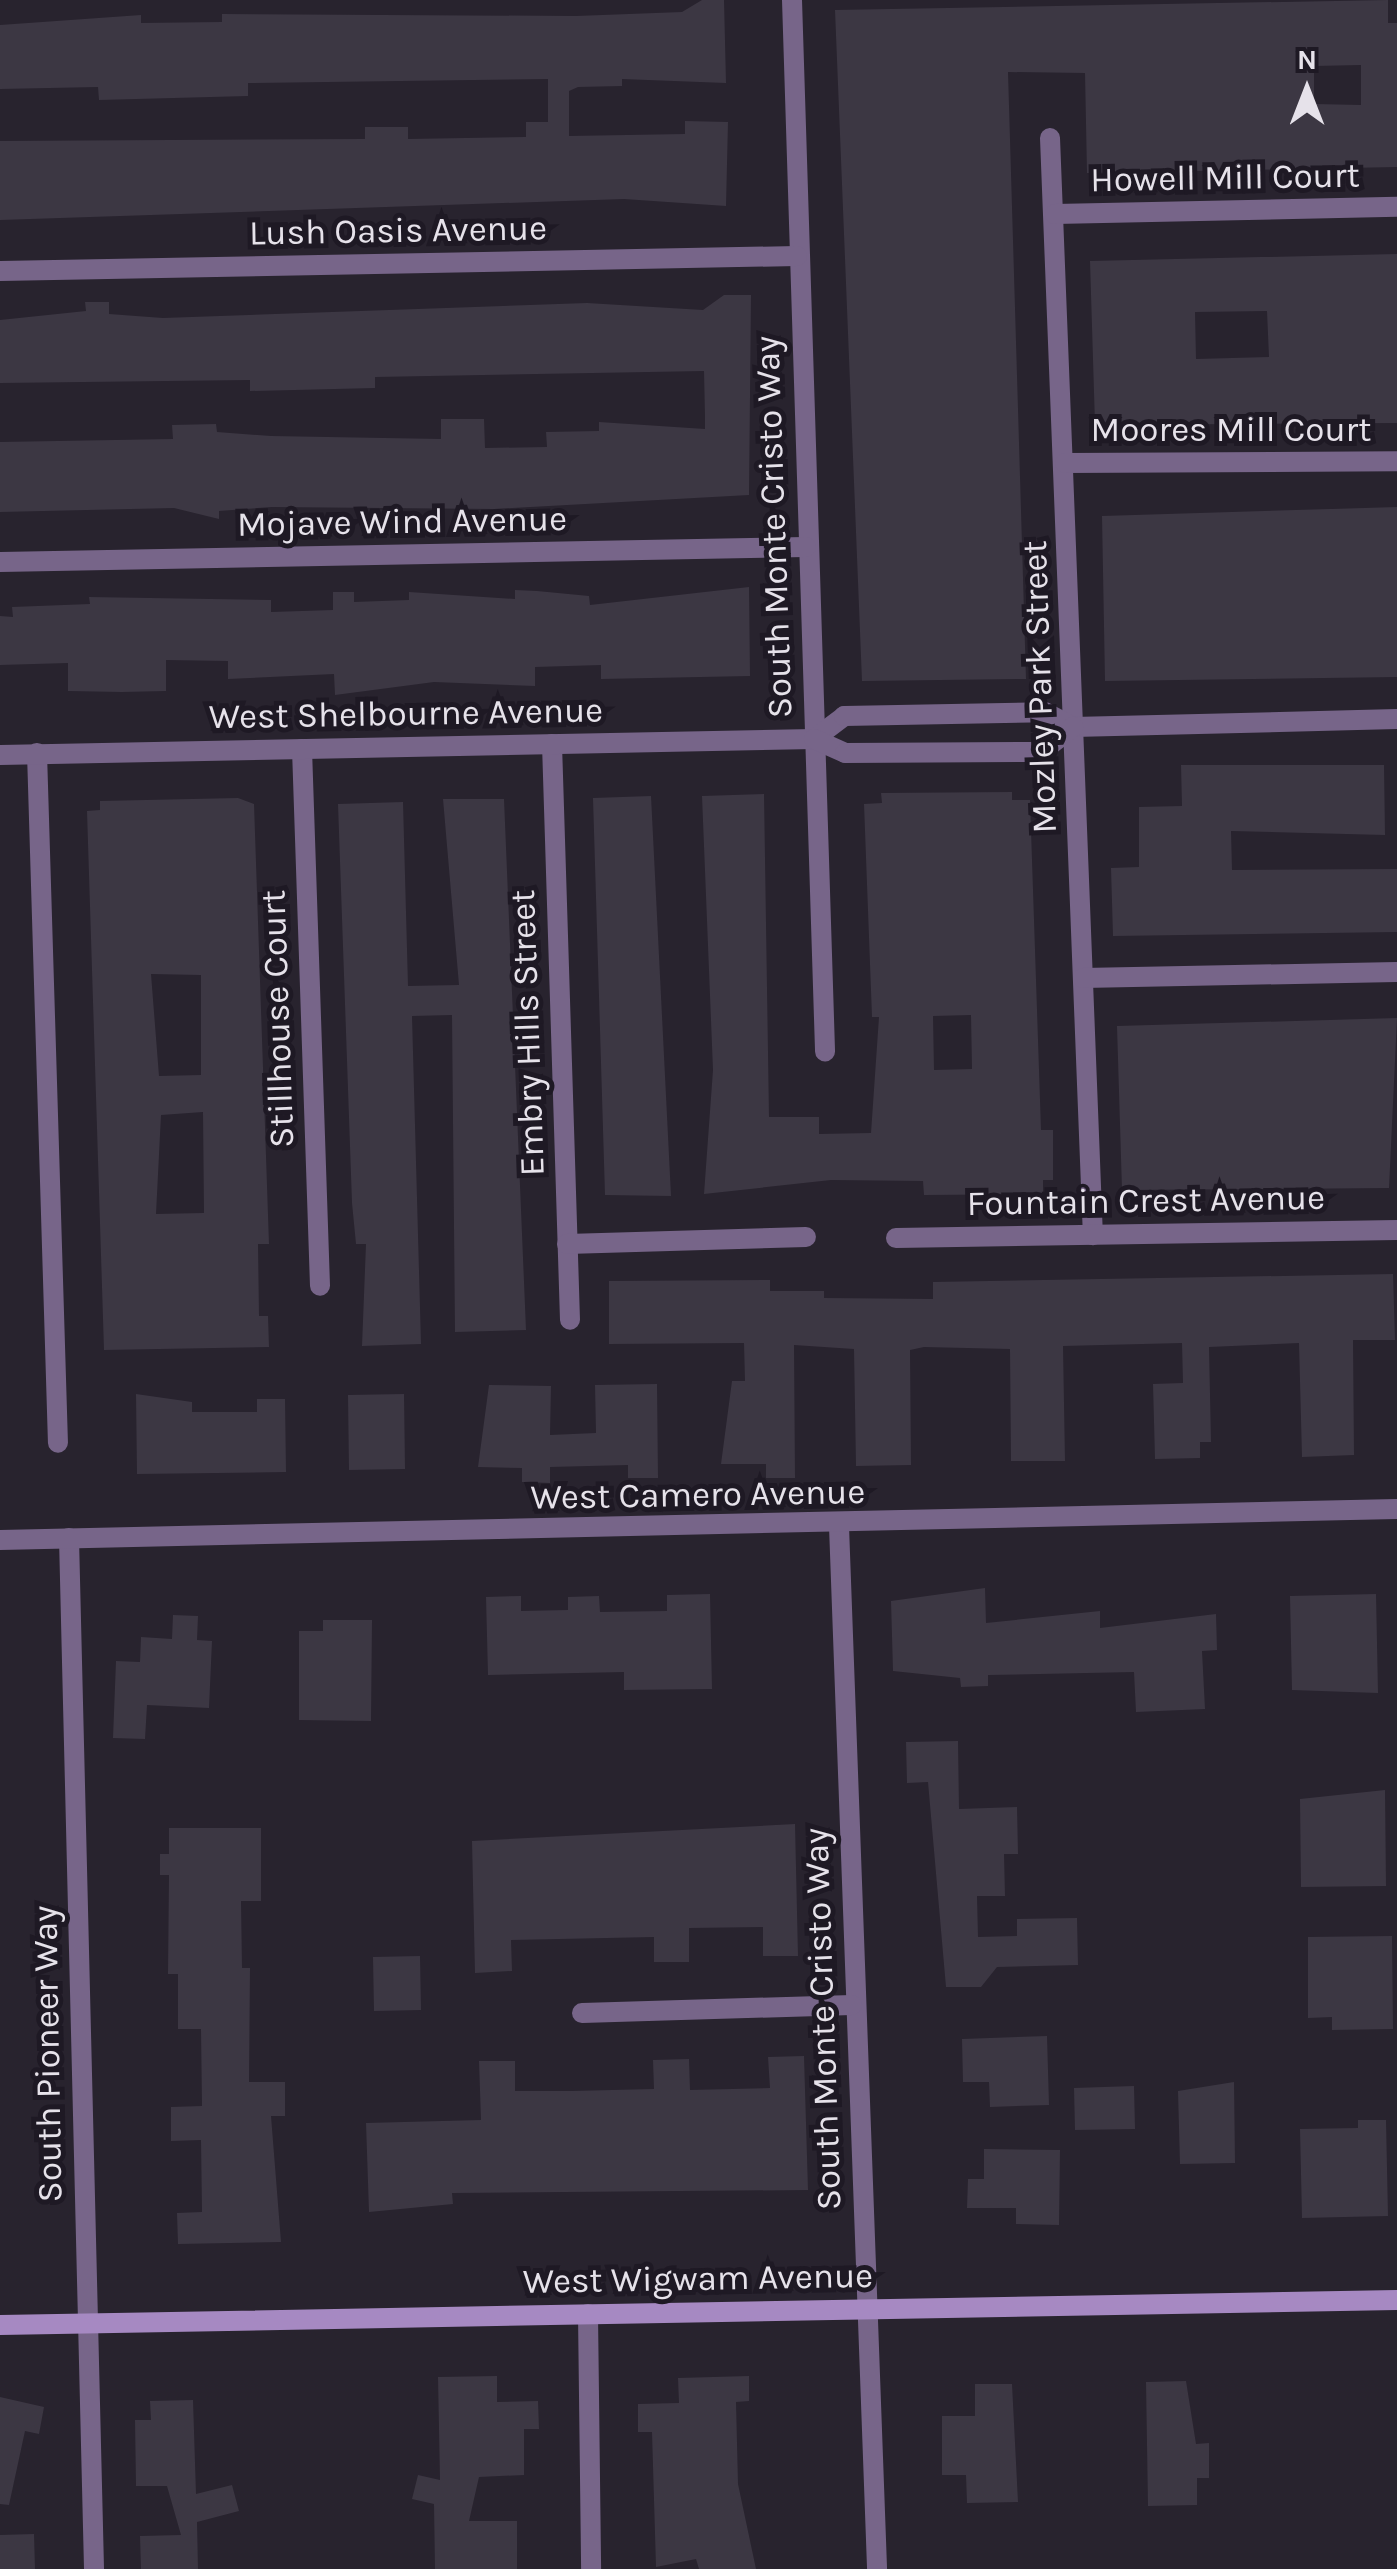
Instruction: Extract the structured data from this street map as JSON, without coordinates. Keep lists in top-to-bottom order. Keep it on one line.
{"streets":{"street":["Howell Mill Court","Lush Oasis Avenue","Moores Mill Court","Mojave Wind Avenue","South Monte Cristo Way","Mozley Park Street","West Shelbourne Avenue","Stillhouse Court","Embry Hills Street","Fountain Crest Avenue","West Camero Avenue","South Pioneer Way","West Wigwam Avenue"]},"crossings":[["Howell Mill Court","Mozley Park Street"],["Lush Oasis Avenue","South Monte Cristo Way"],["Moores Mill Court","Mozley Park Street"],["Mojave Wind Avenue","South Monte Cristo Way"],["South Monte Cristo Way","West Shelbourne Avenue"],["South Monte Cristo Way","West Camero Avenue"],["South Monte Cristo Way","West Wigwam Avenue"],["Mozley Park Street","West Shelbourne Avenue"],["Mozley Park Street","Fountain Crest Avenue"],["West Shelbourne Avenue","Stillhouse Court"],["West Shelbourne Avenue","Embry Hills Street"],["West Camero Avenue","South Pioneer Way"],["South Pioneer Way","West Wigwam Avenue"]],"north":"top"}
